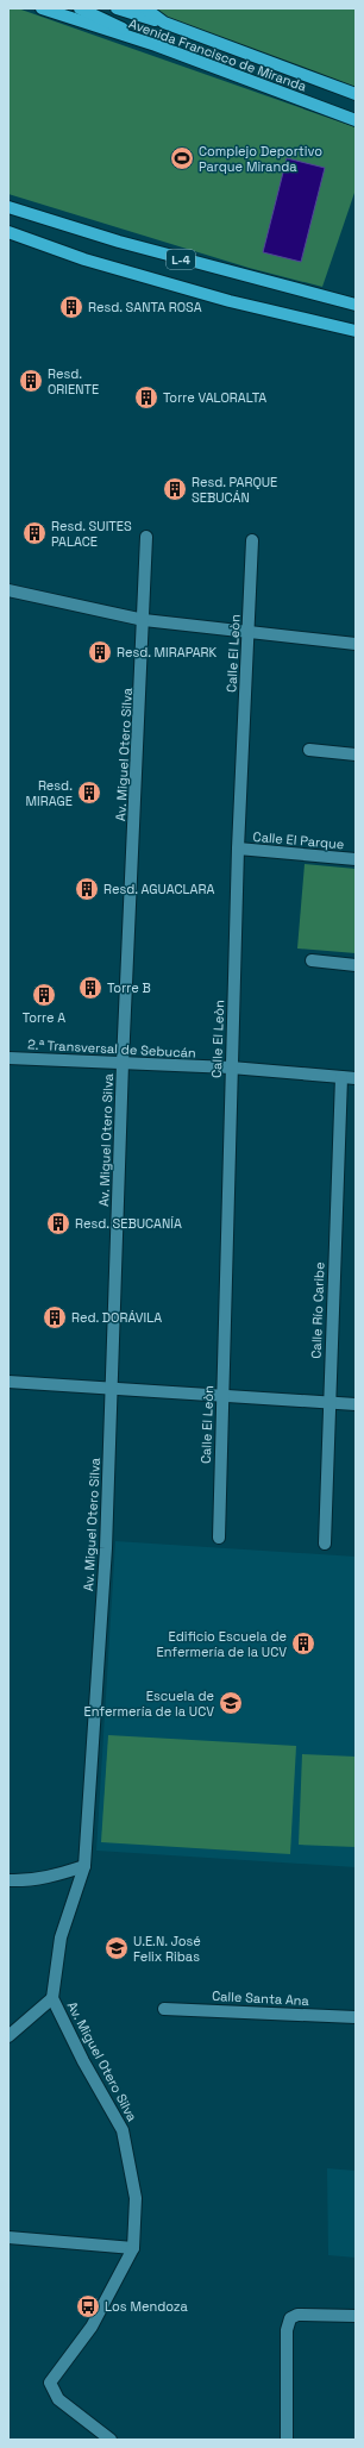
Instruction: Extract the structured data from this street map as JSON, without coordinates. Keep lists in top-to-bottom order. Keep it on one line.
{"streets":{"main road":["Avenida Francisco de Miranda","L-4"],"street":["Calle El Leòn","Av. Miguel Otero Silva","Calle El Parque","2.ª Transversal de Sebucán","Calle Río Caribe","Calle Santa Ana"]},"crossings":[["Calle El Leòn","Calle El Parque"],["Calle El Leòn","2.ª Transversal de Sebucán"],["Av. Miguel Otero Silva","2.ª Transversal de Sebucán"],["2.ª Transversal de Sebucán","Calle Río Caribe"]],"places":{"sports":["Complejo Deportivo Parque Miranda"],"building":["Resd. SANTA ROSA","Resd. ORIENTE","Torre VALORALTA","Resd. PARQUE SEBUCÁN","Resd. SUITES PALACE","Resd. MIRAPARK","Resd. MIRAGE","Resd. AGUACLARA","Torre B","Torre A","Resd. SEBUCANÍA","Red. DORÁVILA","Edificio Escuela de Enfermería de la UCV"],"school or university":["Escuela de Enfermería de la UCV","U.E.N. José Felix Ribas"],"bus stop":["Los Mendoza"]}}
